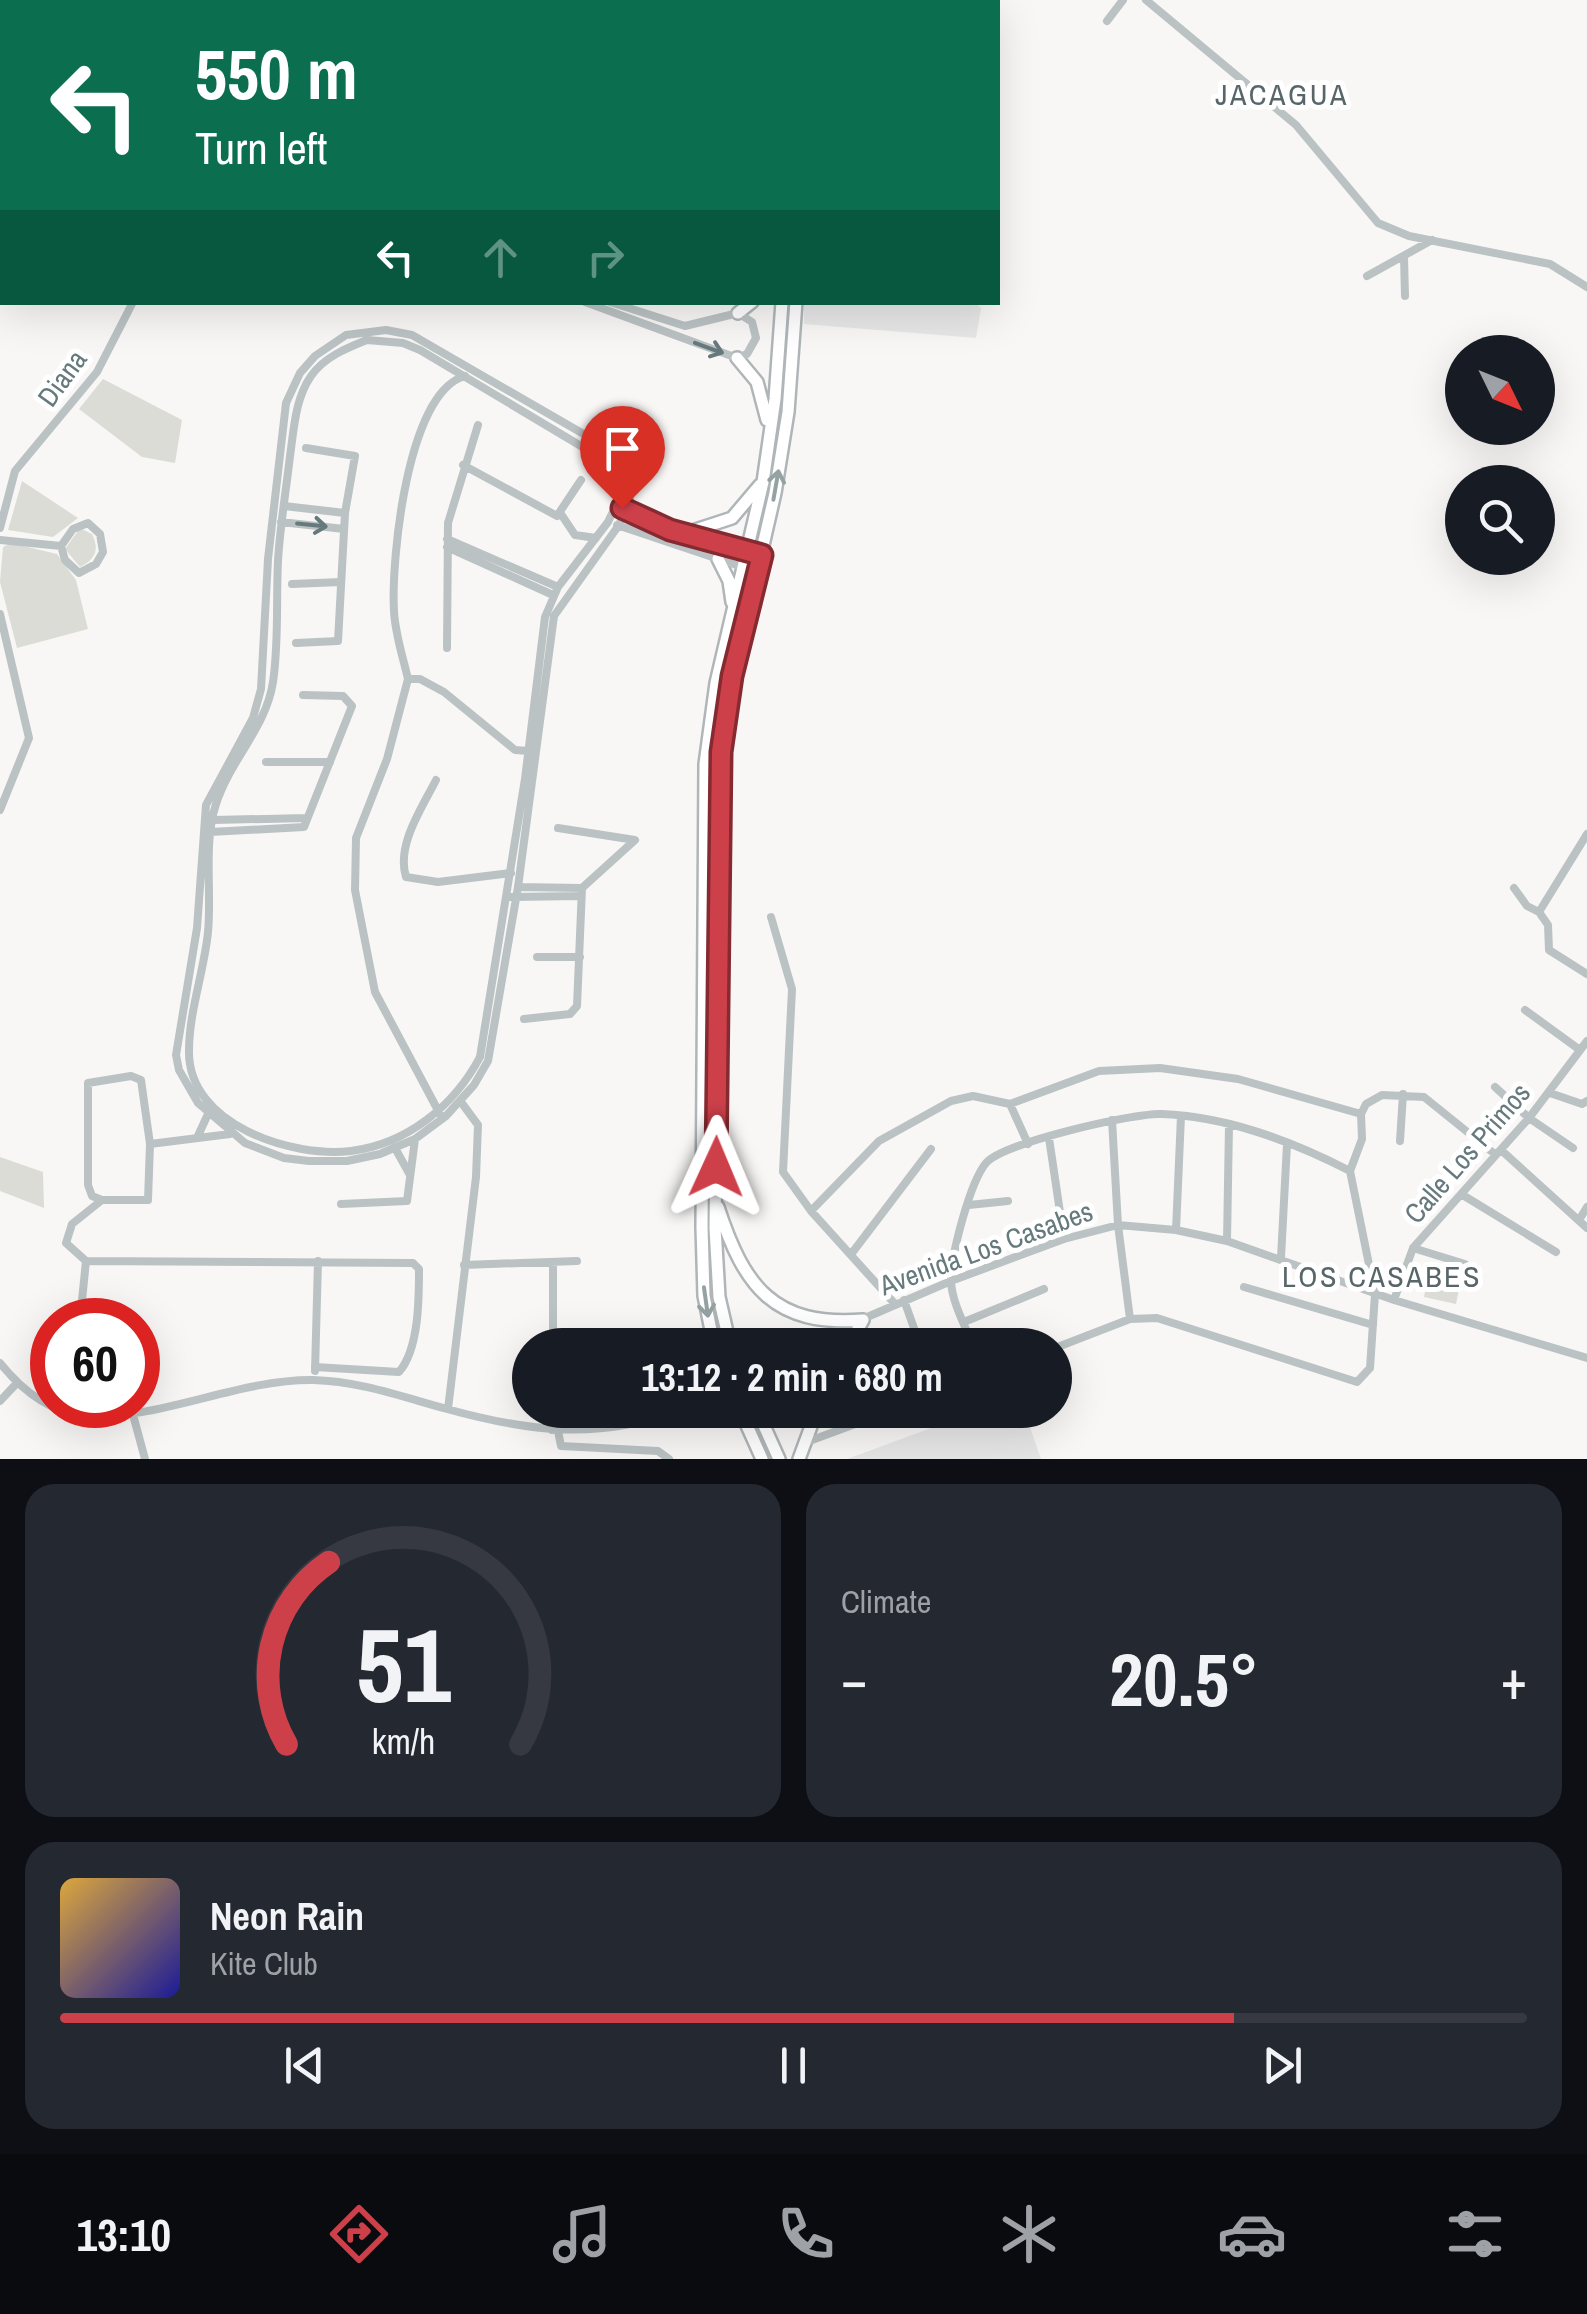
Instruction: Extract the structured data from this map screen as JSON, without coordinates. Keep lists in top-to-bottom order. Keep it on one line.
{"streets":{"street":["Diana","Calle Los Primos","Avenida Los Casabes"]},"crossings":[["Calle Los Primos","Avenida Los Casabes"]],"districts":["JACAGUA","LOS CASABES"],"north":"bottom right","page":{"turn":["550 m","Turn left"],"limit":"60","trip":"13:12 · 2 min · 680 m","tile":"Climate","heat":["−","20.5°","+"],"song":["Neon Rain","Kite Club"],"tabs":"13:10","gauge":["51","km/h"]}}
